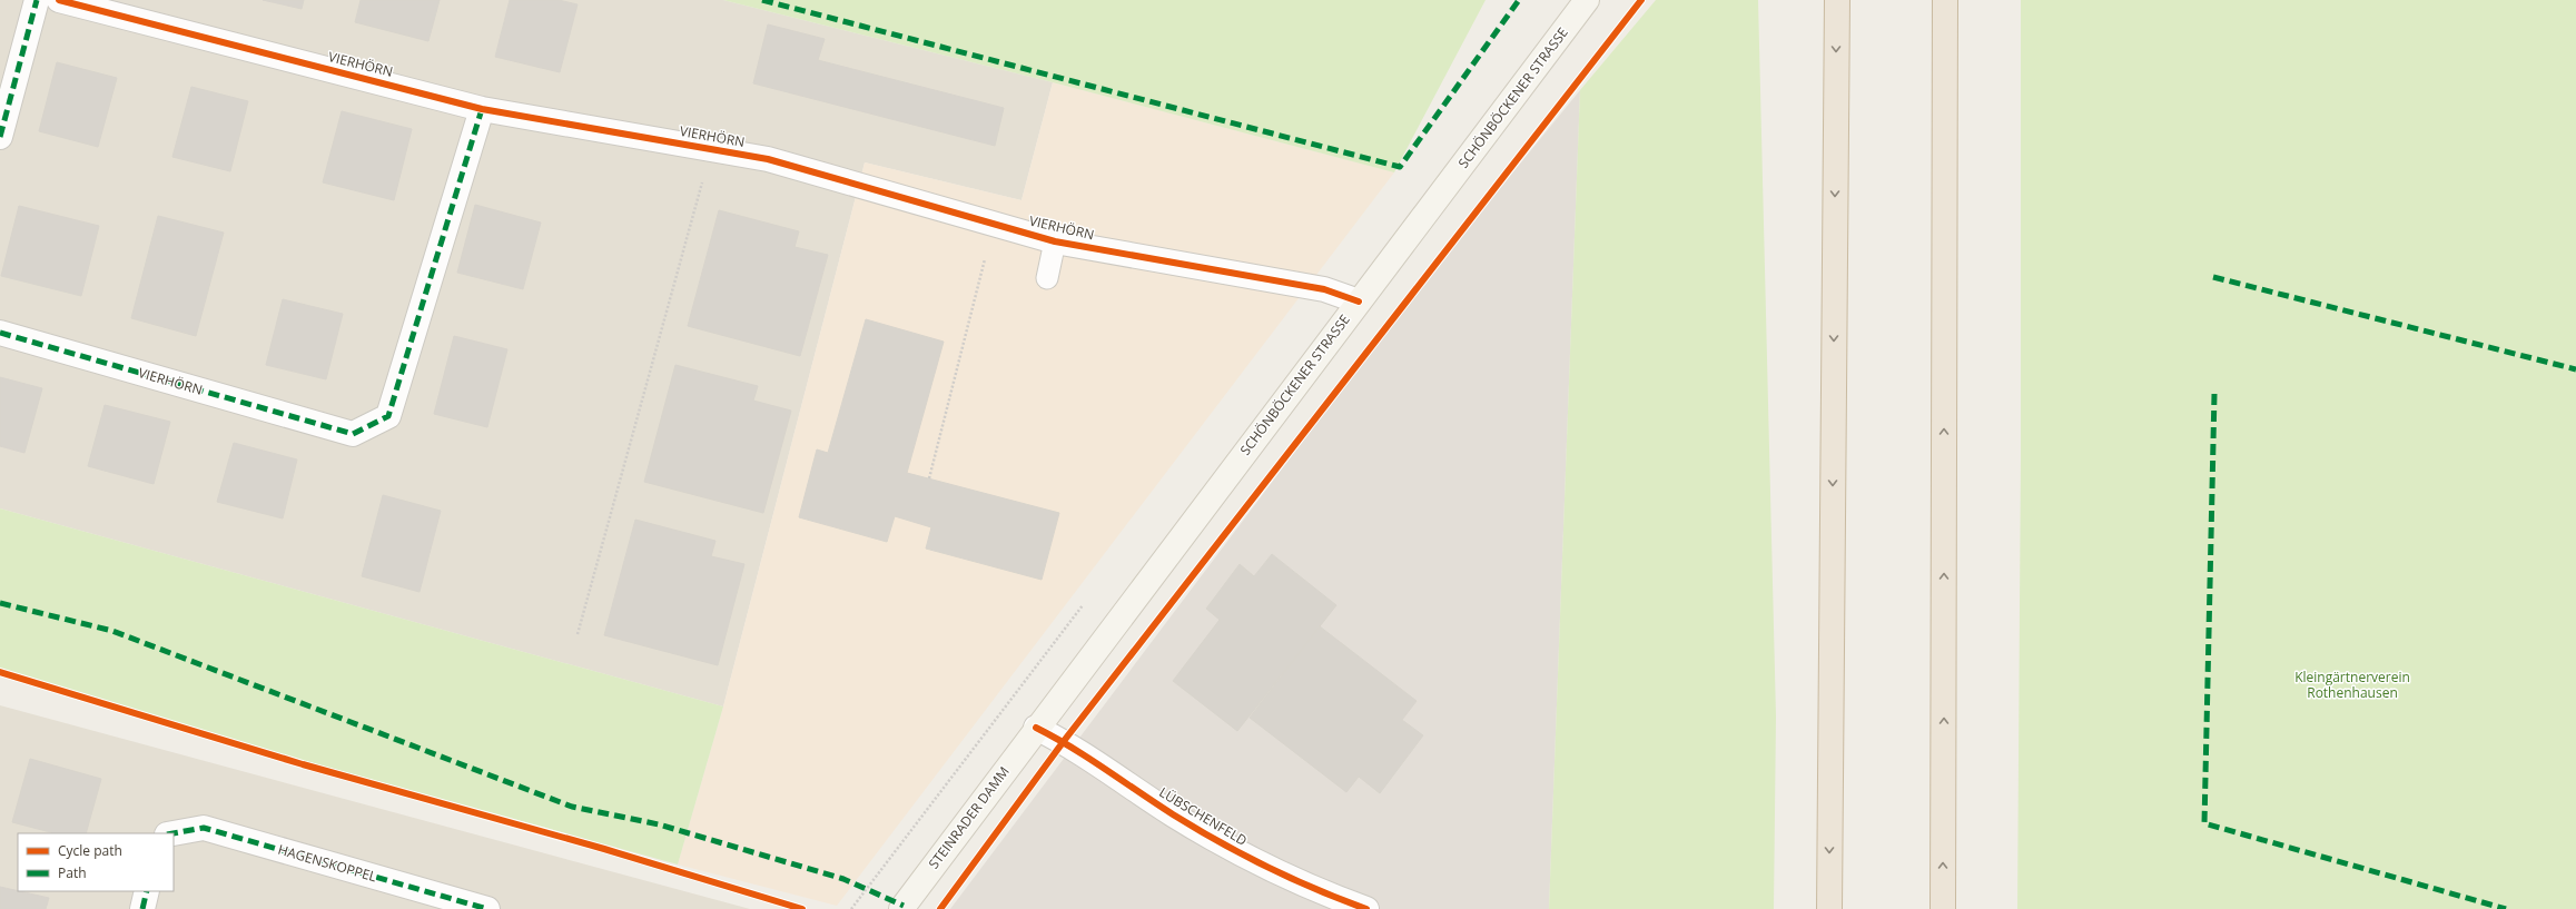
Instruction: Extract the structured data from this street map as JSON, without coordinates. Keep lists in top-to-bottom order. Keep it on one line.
{"streets":{"main road":["SCHÖNBÖCKENER STRASSE","STEINRADER DAMM"],"street":["VIERHÖRN","LÜBSCHENFELD","HAGENSKOPPEL"]},"crossings":[["VIERHÖRN","SCHÖNBÖCKENER STRASSE"],["SCHÖNBÖCKENER STRASSE","LÜBSCHENFELD"],["SCHÖNBÖCKENER STRASSE","STEINRADER DAMM"],["LÜBSCHENFELD","STEINRADER DAMM"]],"parks":["Kleingärtnerverein Rothenhausen"],"legend":["Cycle path","Path"]}
